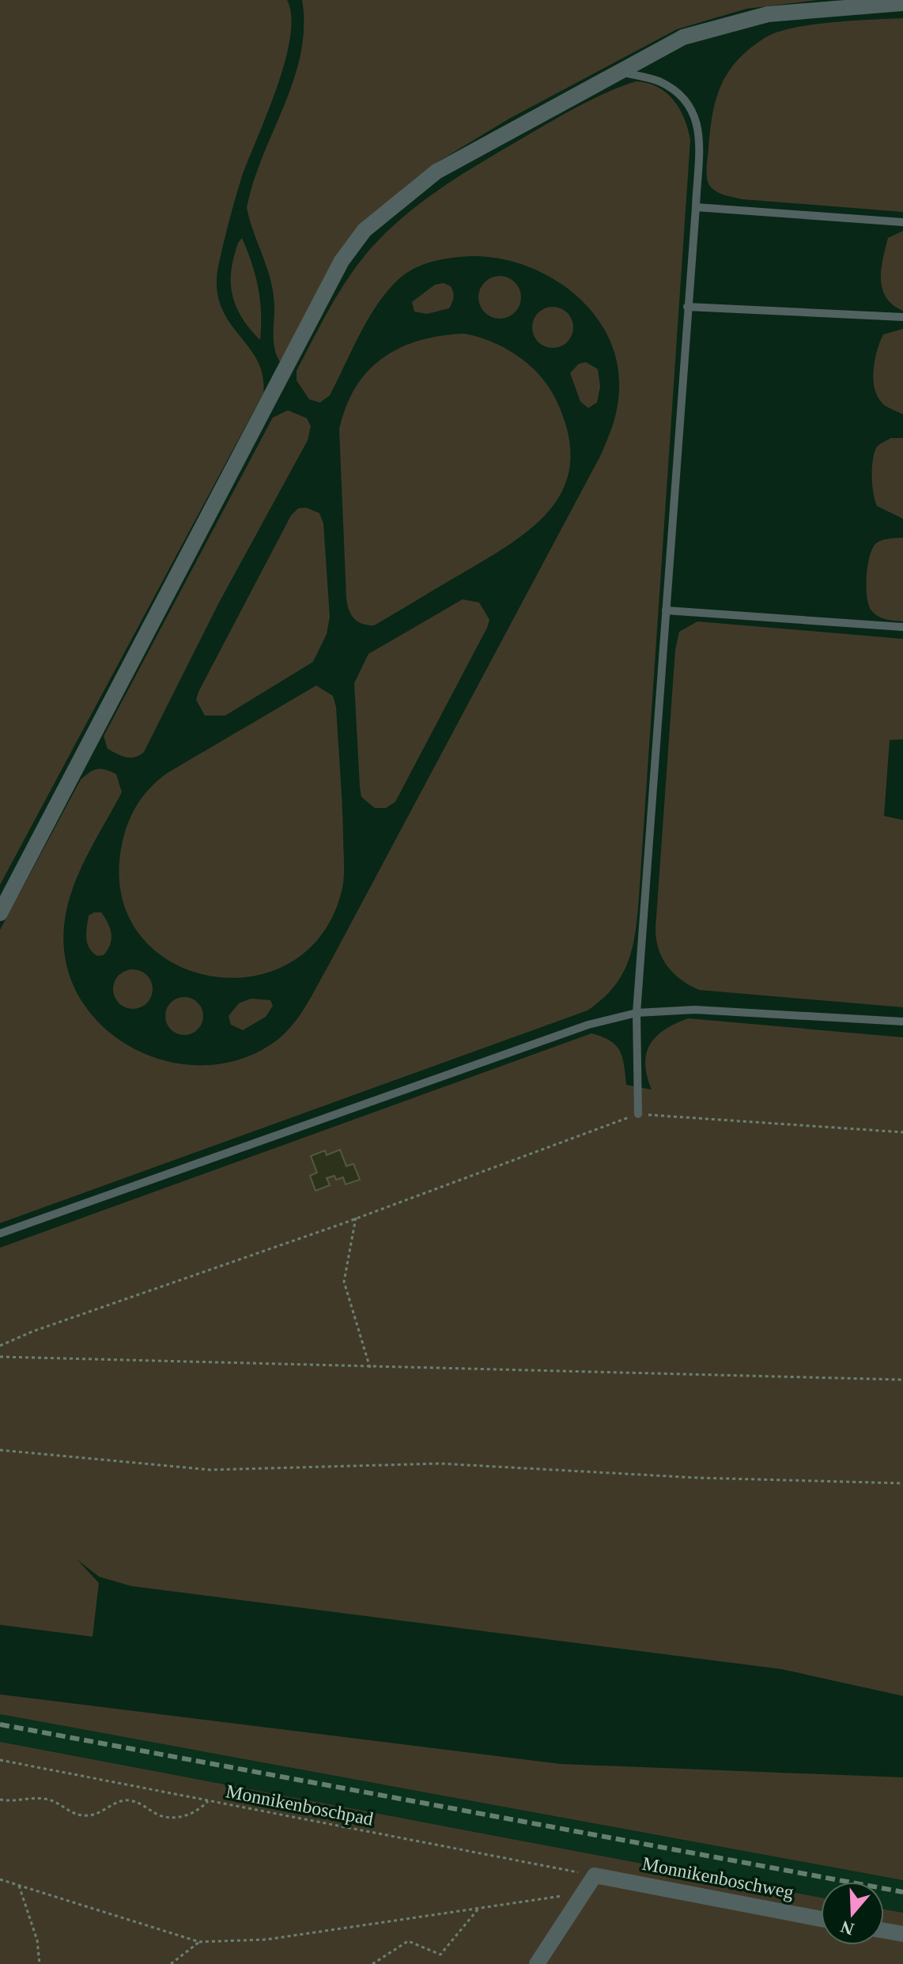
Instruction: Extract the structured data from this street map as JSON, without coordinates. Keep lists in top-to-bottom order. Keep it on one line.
{"streets":{"street":["Monnikenboschweg"],"path":["Monnikenboschpad"]},"crossings":[["Monnikenboschpad","Monnikenboschweg"]],"north":"bottom"}
